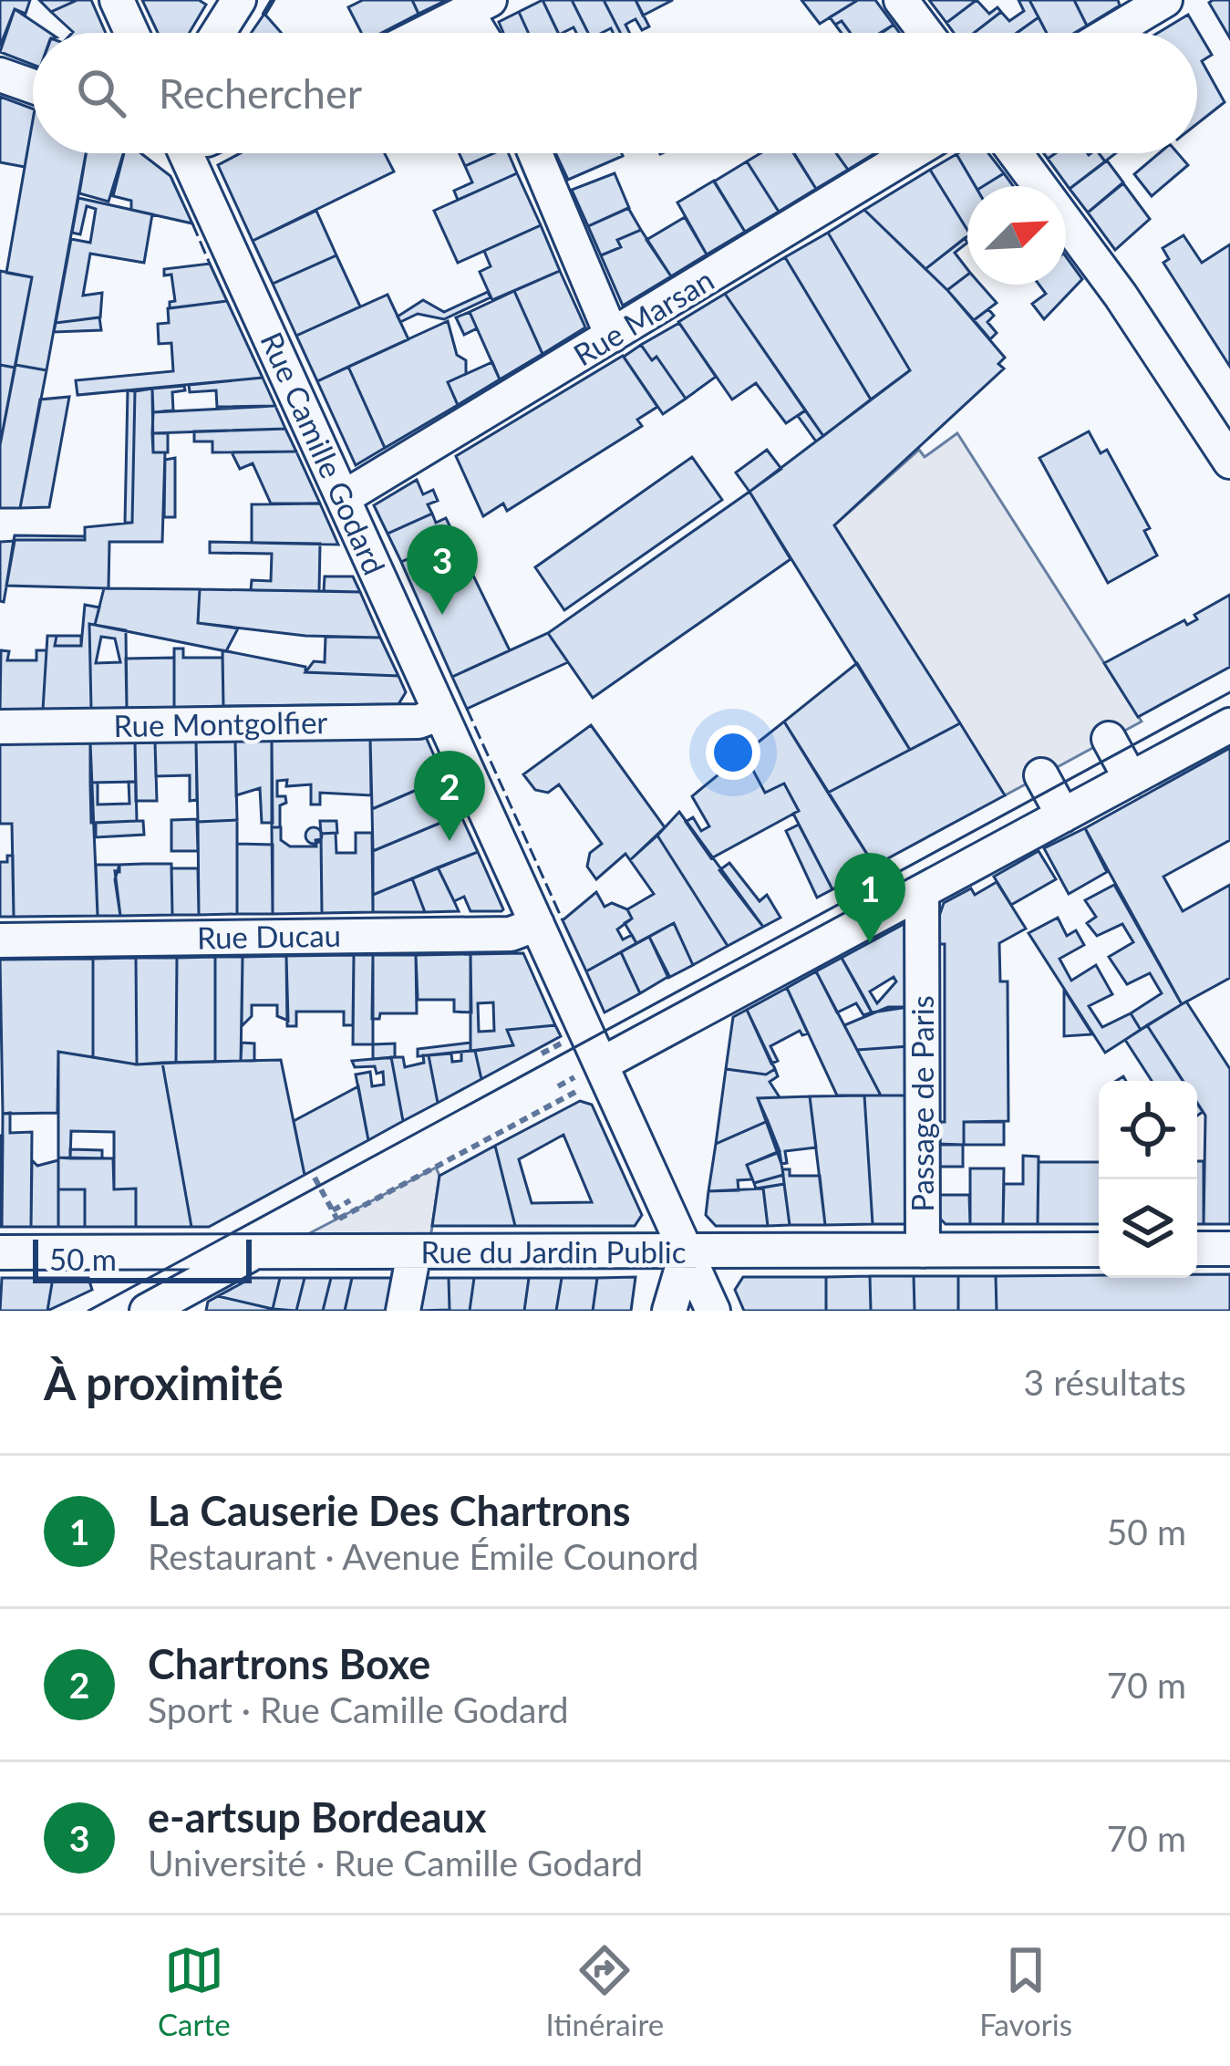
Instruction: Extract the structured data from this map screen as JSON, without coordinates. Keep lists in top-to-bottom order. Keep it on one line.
{"streets":{"street":["Rue Marsan","Rue Camille Godard","Rue Montgolfier","Rue Ducau","Passage de Paris","Rue du Jardin Public"]},"crossings":[["Rue Marsan","Rue Camille Godard"],["Rue Camille Godard","Rue Montgolfier"],["Rue Camille Godard","Rue Ducau"],["Rue Camille Godard","Rue du Jardin Public"],["Passage de Paris","Rue du Jardin Public"]],"scale_bar":"50 m","north":"top right","page":{"search":"Rechercher","pins":["3","2","1"],"scale":"50 m","heading":["À proximité","3 résultats"],"list":[{"mark":"1","name":"La Causerie Des Chartrons","note":"Restaurant · Avenue Émile Counord","value":"50 m"},{"mark":"2","name":"Chartrons Boxe","note":"Sport · Rue Camille Godard","value":"70 m"},{"mark":"3","name":"e-artsup Bordeaux","note":"Université · Rue Camille Godard","value":"70 m"}],"nav":["Carte","Itinéraire","Favoris"]}}
